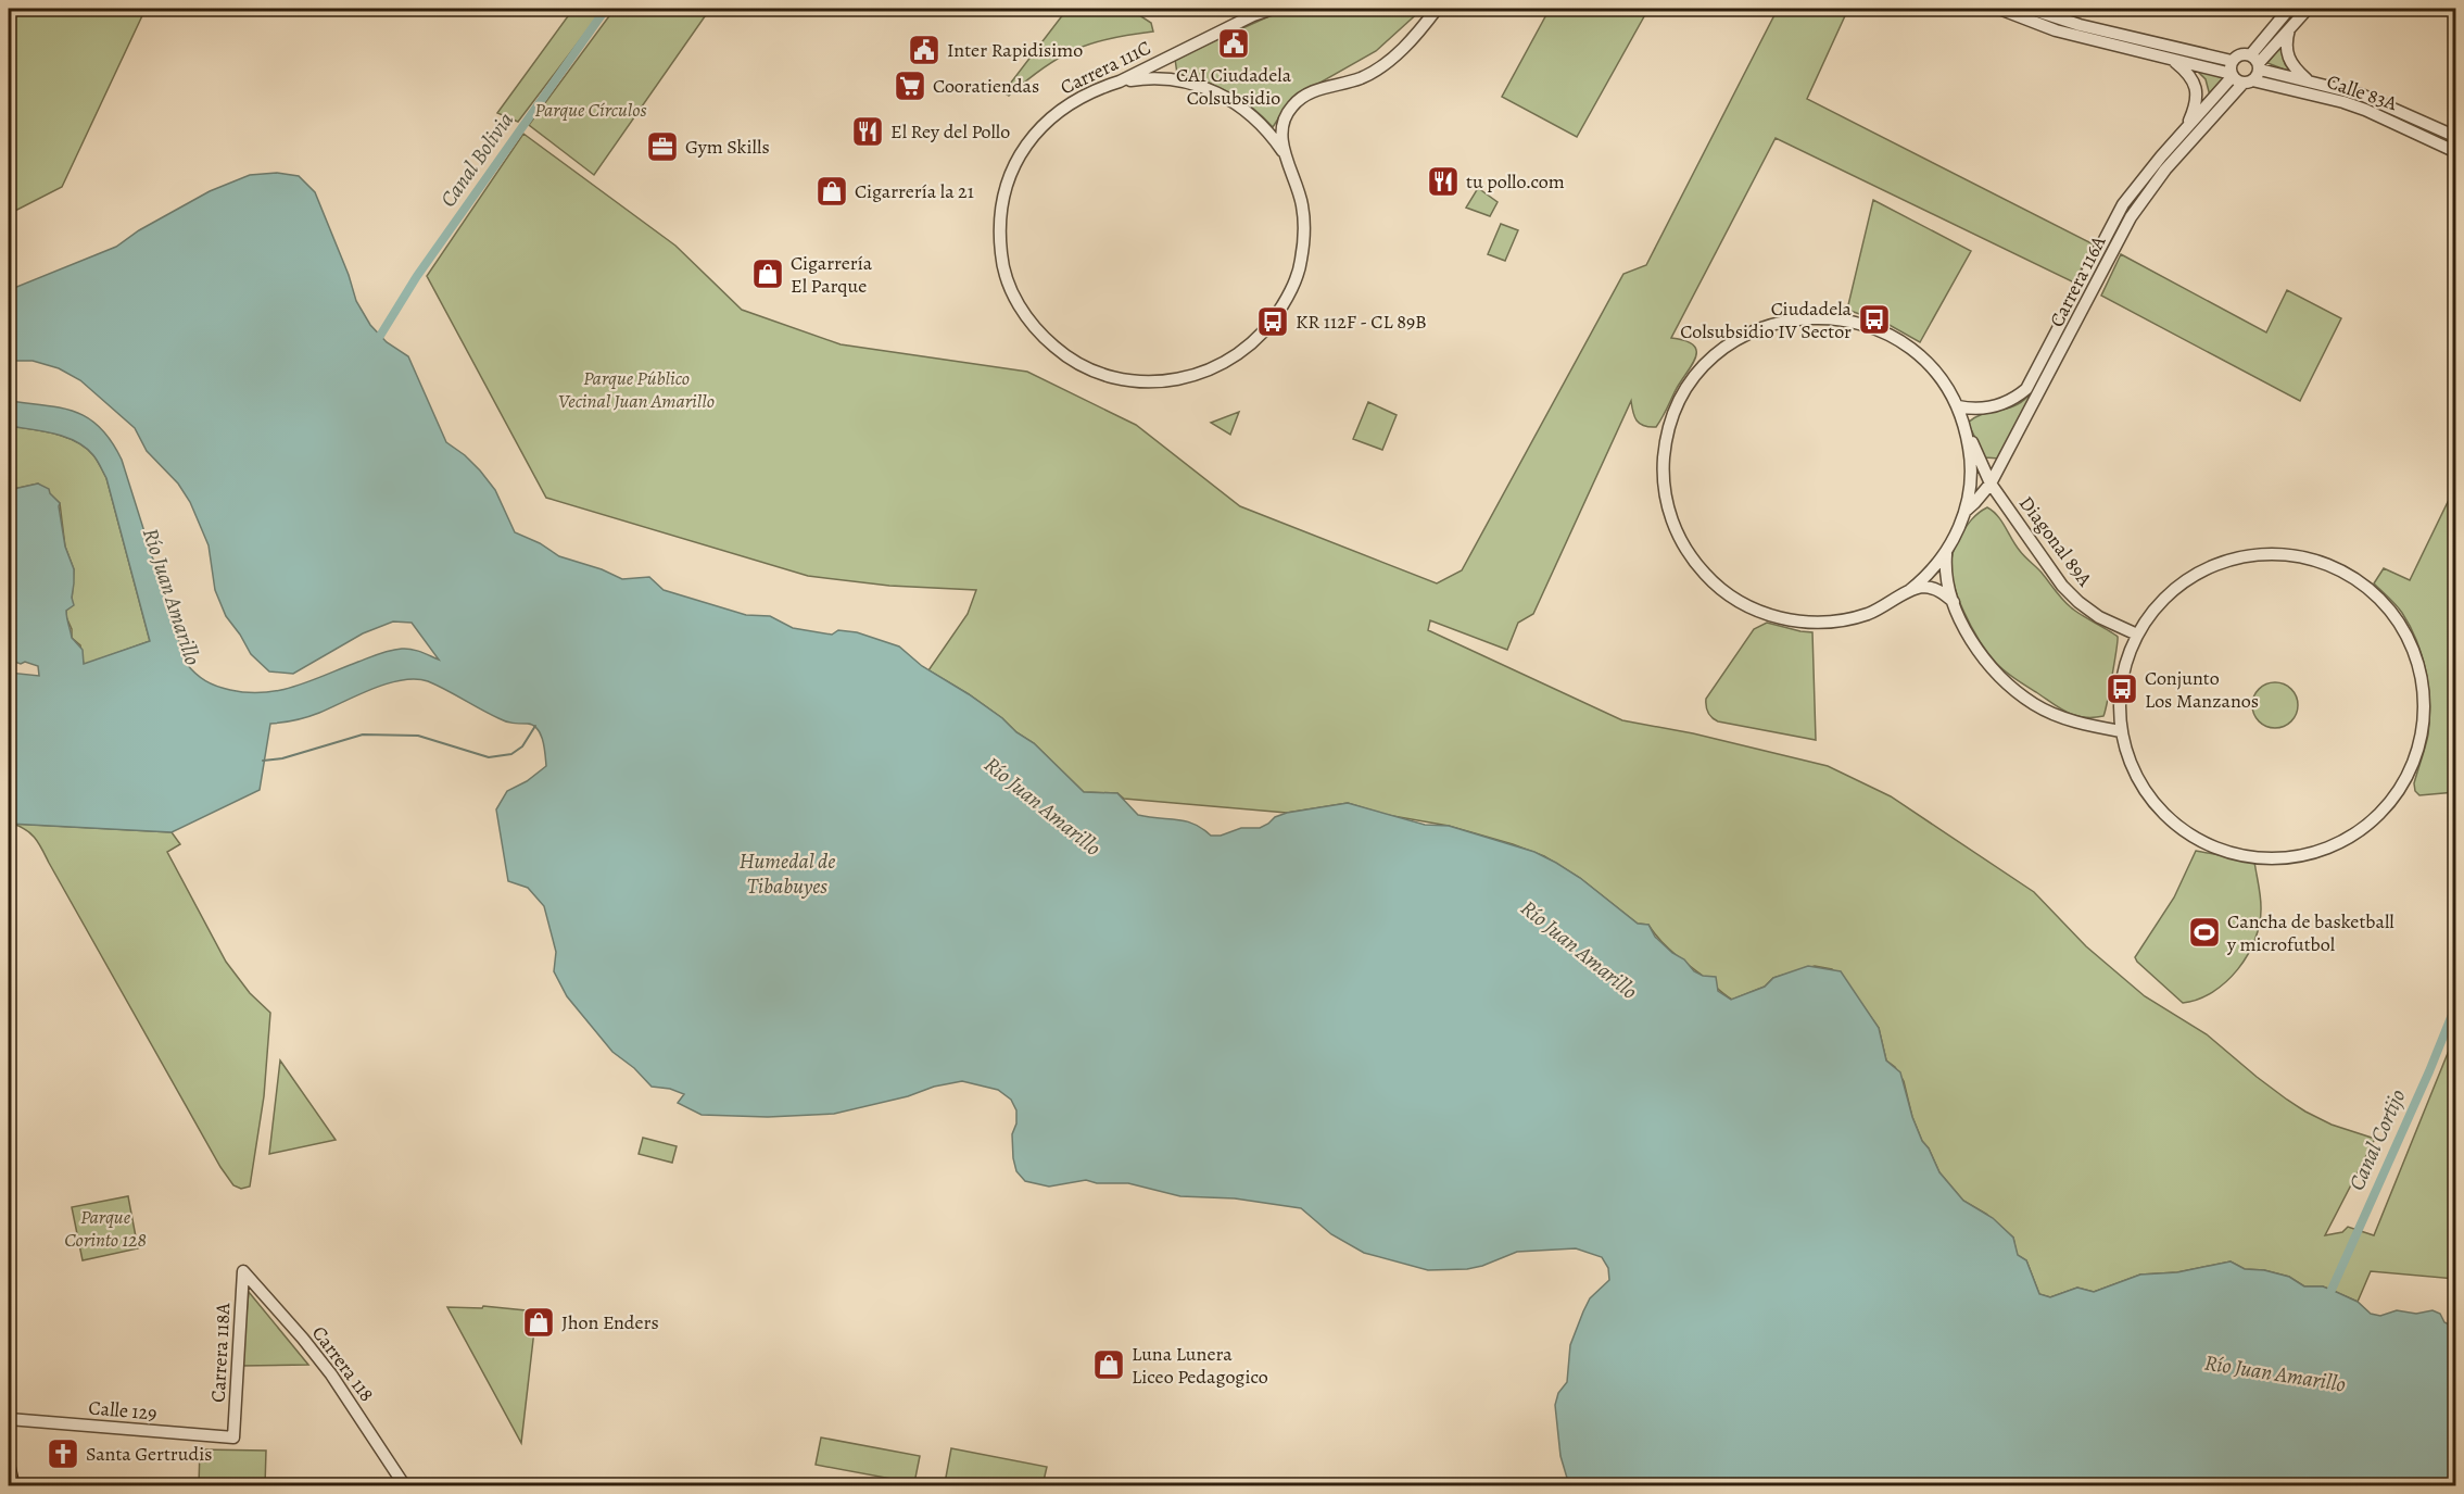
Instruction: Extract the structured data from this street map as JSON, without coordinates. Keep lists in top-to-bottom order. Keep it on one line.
{"streets":{"street":["Carrera 111C","Calle 83A","Carrera 116A","Diagonal 89A","Carrera 118A","Carrera 118","Calle 129"]},"crossings":[["Calle 83A","Carrera 116A"],["Carrera 116A","Diagonal 89A"],["Carrera 118A","Carrera 118"],["Carrera 118A","Calle 129"]],"water":["Canal Bolivia","Río Juan Amarillo","Humedal de Tibabuyes","Canal Cortijo"],"parks":["Parque Círculos","Parque Público Vecinal Juan Amarillo","Parque Corinto 128"],"places":{"public building":["CAI Ciudadela Colsubsidio","Inter Rapidisimo"],"supermarket":["Cooratiendas"],"restaurant":["El Rey del Pollo","tu pollo.com"],"office":["Gym Skills"],"shop":["Cigarrería la 21","Cigarrería El Parque","Jhon Enders","Luna Lunera Liceo Pedagogico"],"bus stop":["Ciudadela Colsubsidio IV Sector","KR 112F - CL 89B","Conjunto Los Manzanos"],"sports":["Cancha de basketball y microfutbol"],"church":["Santa Gertrudis"]}}
